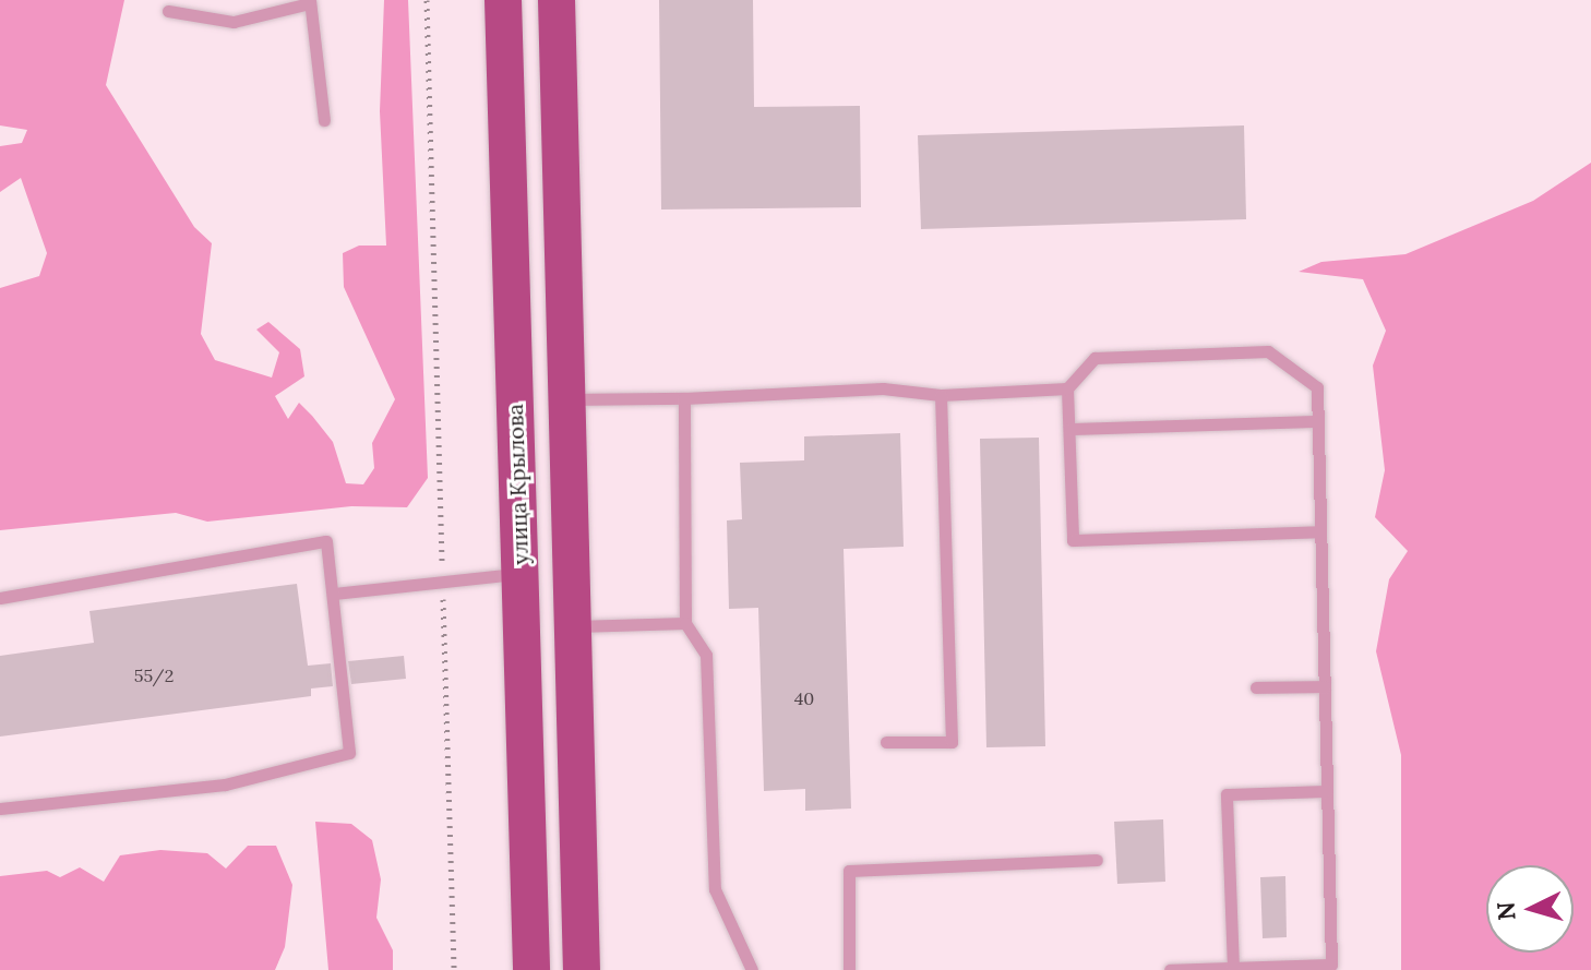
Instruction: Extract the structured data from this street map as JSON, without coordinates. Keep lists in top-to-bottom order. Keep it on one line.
{"streets":{"main road":["улица Крылова"]},"house_numbers":["55/2","40"],"north":"left"}
